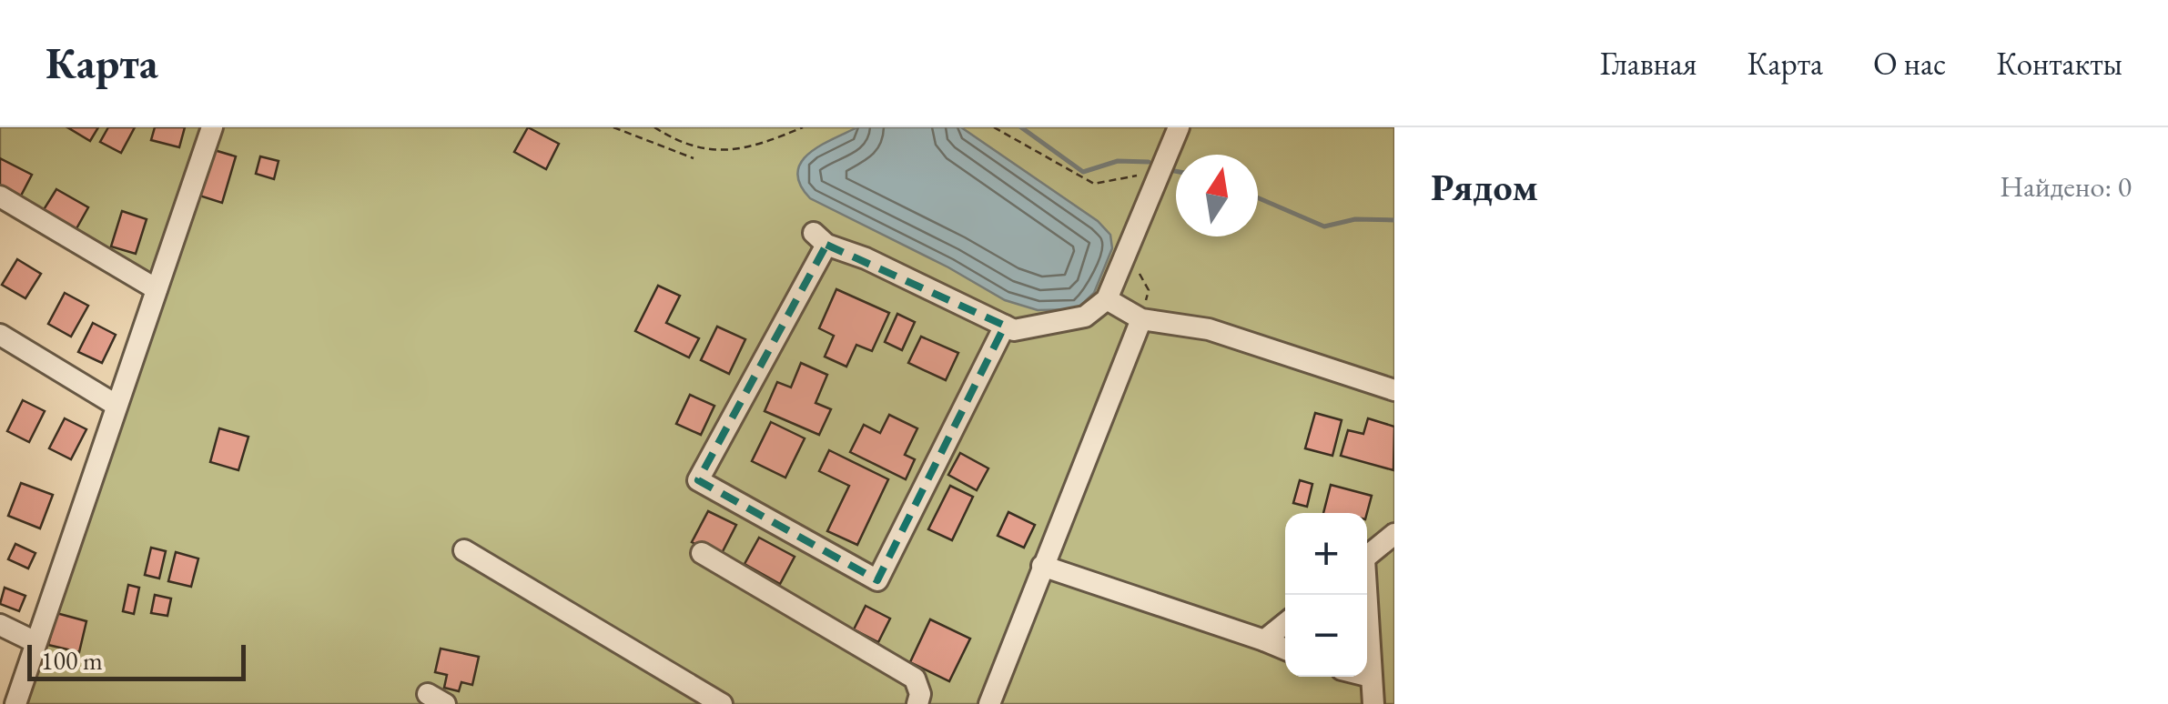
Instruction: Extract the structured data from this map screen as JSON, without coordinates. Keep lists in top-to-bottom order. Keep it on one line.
{"scale_bar":"100 m","north":"top","page":{"header":"Карта","nav":["Главная","Карта","О нас","Контакты"],"heading":["Рядом","Найдено: 0"],"map_buttons":["+","−"],"scale":"100 m"}}
